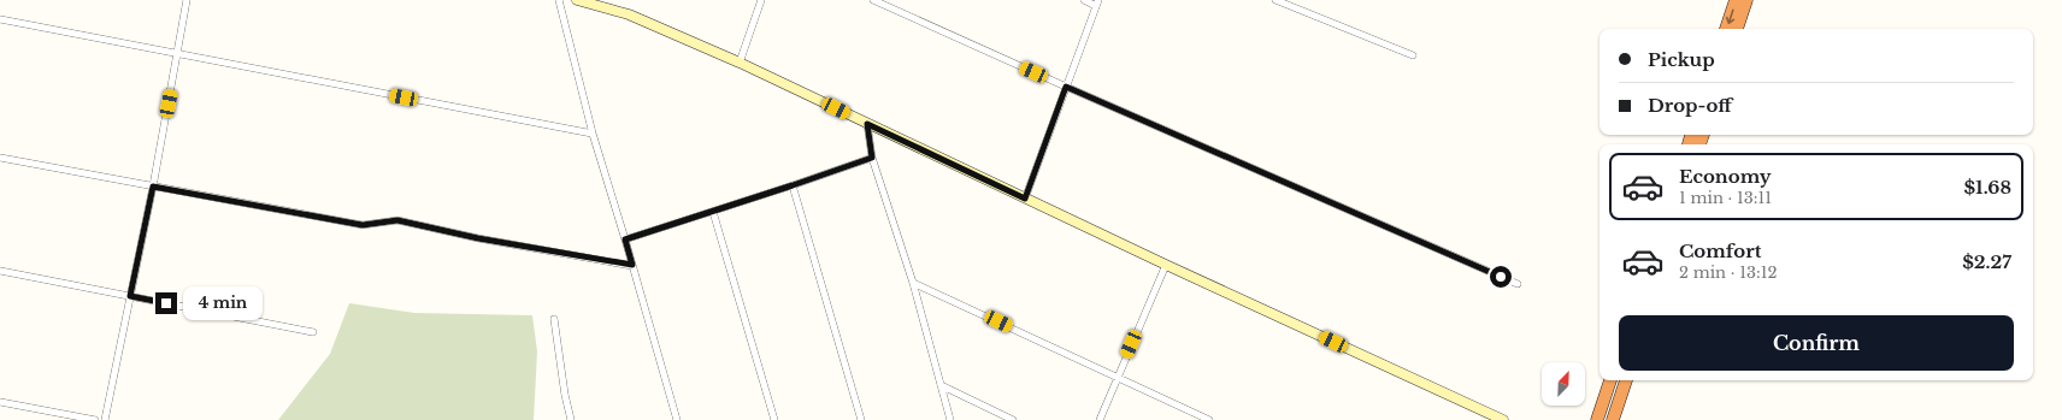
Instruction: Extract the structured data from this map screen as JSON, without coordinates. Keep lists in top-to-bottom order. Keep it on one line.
{"north":"top right","page":{"banner":["Pickup","Drop-off"],"list":[{"name":"Economy","note":"1 min · 13:11","value":"$1.68"},{"name":"Comfort","note":"2 min · 13:12","value":"$2.27"}],"bubble":"4 min","buttons":"Confirm"}}
